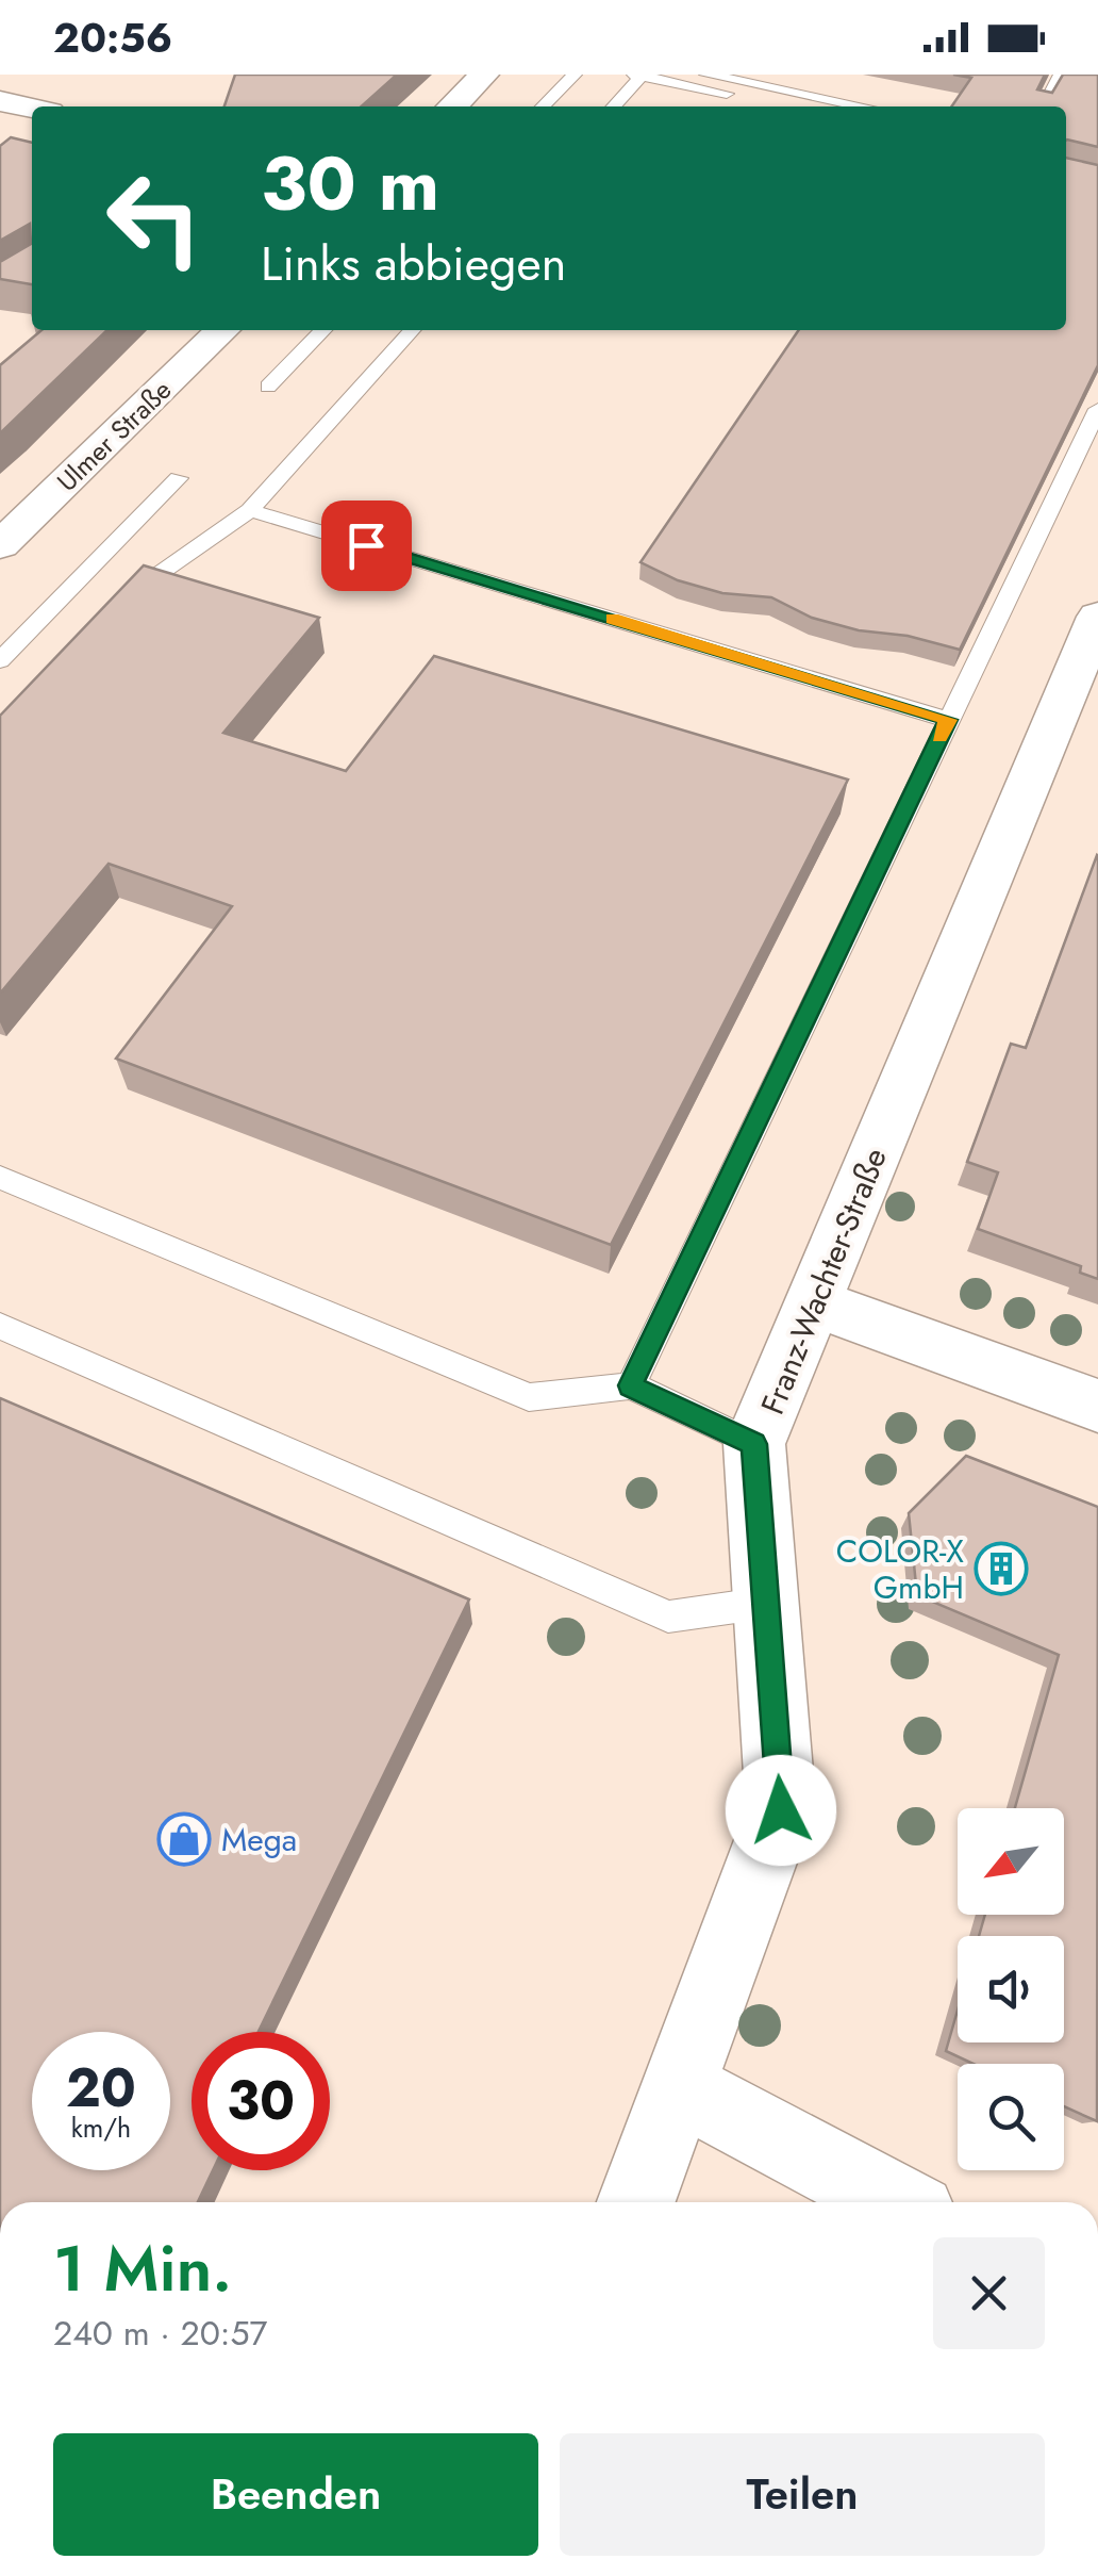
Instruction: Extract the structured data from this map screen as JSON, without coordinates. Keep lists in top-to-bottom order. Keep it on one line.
{"streets":{"street":["Ulmer Straße","Franz-Wachter-Straße"]},"places":{"building":["COLOR-X GmbH"],"shop":["Mega"]},"north":"bottom left","page":{"status":"20:56","turn":["30 m","Links abbiegen"],"speed":"20 km/h","limit":"30","heading":["1 Min.","240 m · 20:57"],"buttons":["Beenden","Teilen"]}}
